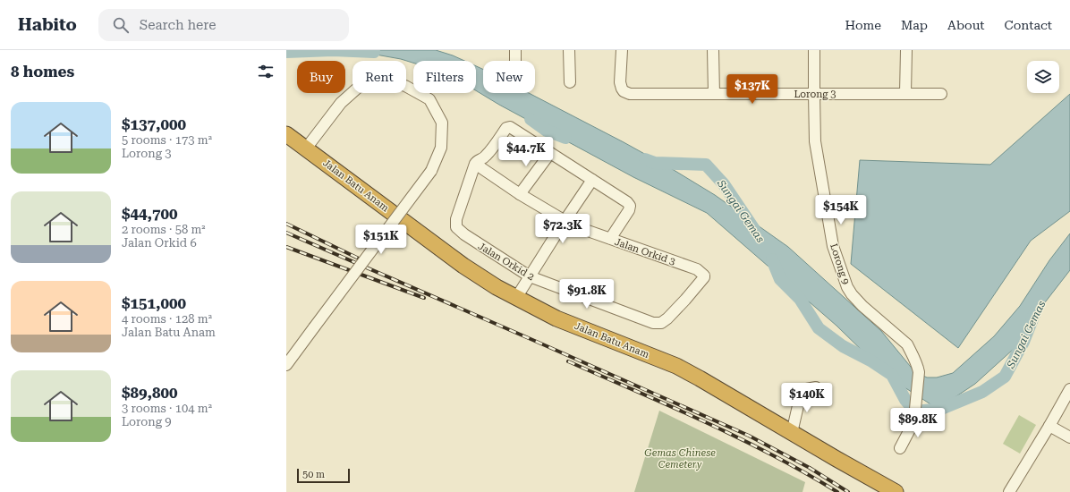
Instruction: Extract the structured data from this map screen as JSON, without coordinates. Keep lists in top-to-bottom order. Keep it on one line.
{"streets":{"highway":["Jalan Batu Anam"],"street":["Lorong 3","Jalan Orkid 3","Jalan Orkid 2","Lorong 9"]},"crossings":[["Lorong 3","Lorong 9"],["Jalan Orkid 3","Jalan Orkid 2"]],"water":["Sungai Gemas"],"parks":["Gemas Chinese Cemetery"],"scale_bar":"50 m","page":{"header":"Habito","search":"Search here","nav":["Home","Map","About","Contact"],"heading":"8 homes","chip":["Buy","Rent","Filters","New"],"price":["$137K","$44.7K","$154K","$72.3K","$151K","$91.8K","$140K","$89.8K"],"list":[{"name":"$137,000","note":"5 rooms · 173 m² · Lorong 3"},{"name":"$44,700","note":"2 rooms · 58 m² · Jalan Orkid 6"},{"name":"$151,000","note":"4 rooms · 128 m² · Jalan Batu Anam"},{"name":"$89,800","note":"3 rooms · 104 m² · Lorong 9"}],"scale":"50 m"}}
